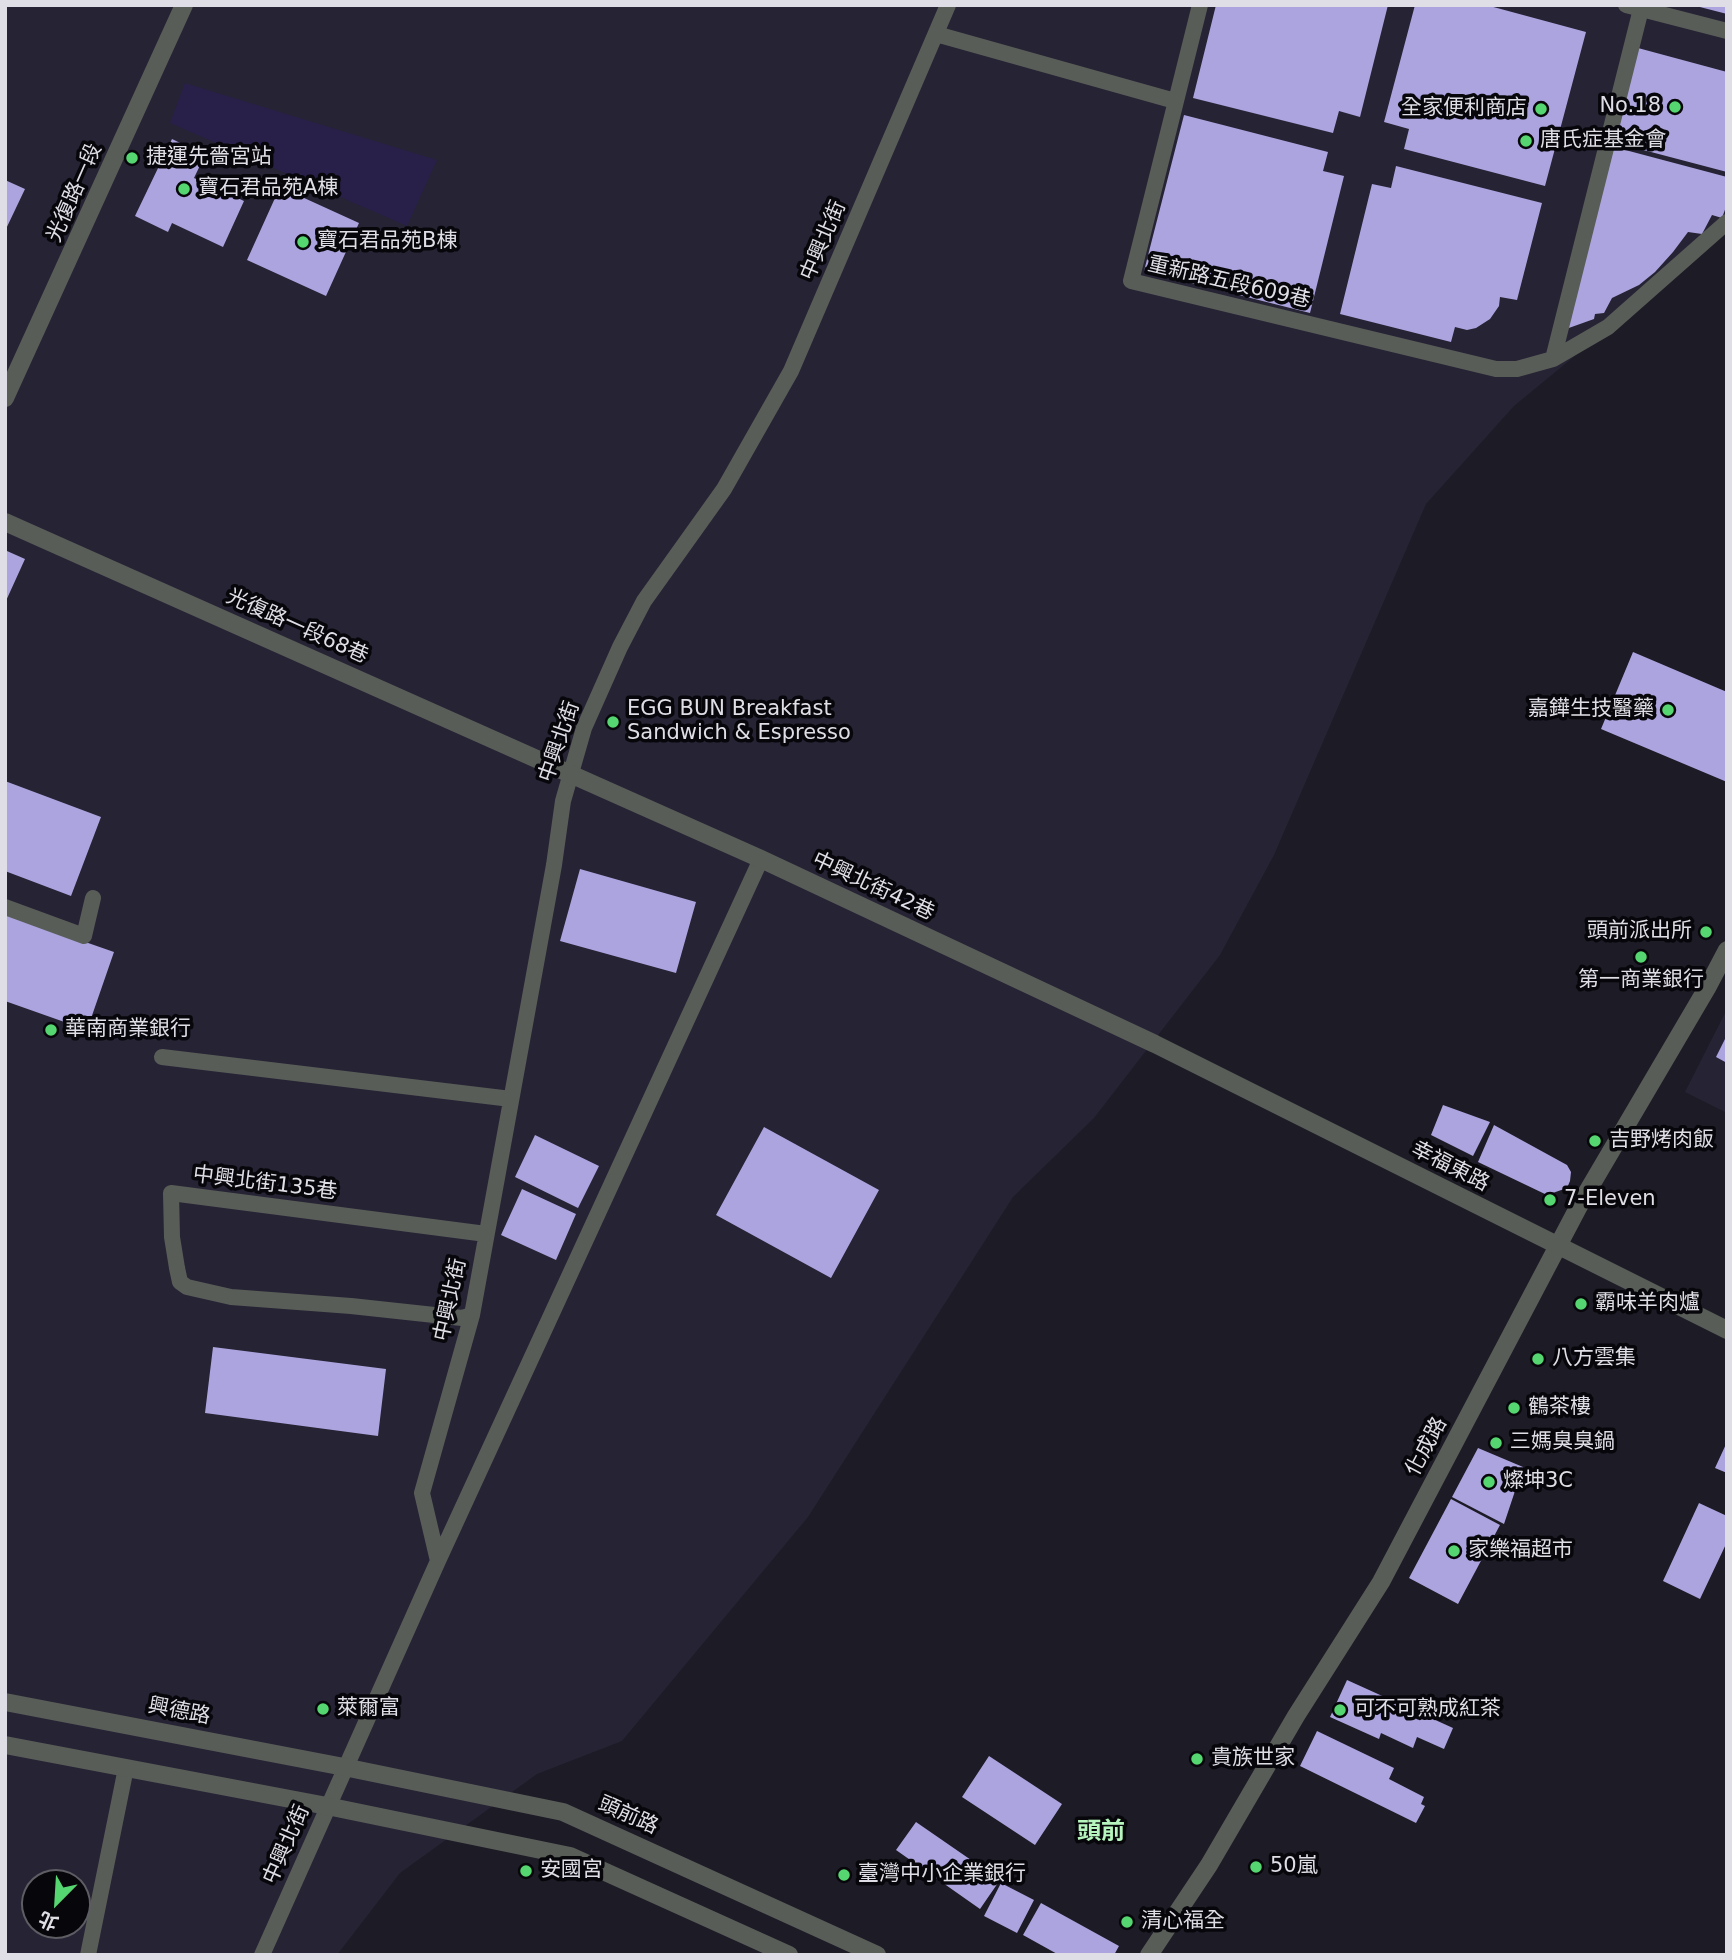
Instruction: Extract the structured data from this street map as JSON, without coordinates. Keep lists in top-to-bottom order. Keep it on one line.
{"streets":{"street":["光復路一段","中興北街","重新路五段609巷","光復路一段68巷","中興北街42巷","幸福東路","中興北街135巷","化成路","興德路","頭前路"]},"crossings":[["中興北街","光復路一段68巷"],["中興北街","中興北街42巷"],["中興北街","中興北街135巷"],["中興北街","興德路"],["中興北街","頭前路"],["光復路一段68巷","中興北街42巷"],["中興北街42巷","幸福東路"],["幸福東路","化成路"],["興德路","頭前路"]],"districts":["頭前"],"places":["No.18","全家便利商店","唐氏症基金會","捷運先嗇宮站","寶石君品苑A棟","寶石君品苑B棟","嘉鏵生技醫藥","EGG BUN Breakfast Sandwich & Espresso","頭前派出所","第一商業銀行","華南商業銀行","吉野烤肉飯","7-Eleven","霸味羊肉爐","八方雲集","鶴茶樓","三媽臭臭鍋","燦坤3C","家樂福超市","萊爾富","可不可熟成紅茶","貴族世家","50嵐","安國宮","臺灣中小企業銀行","清心福全"],"north":"bottom left"}
